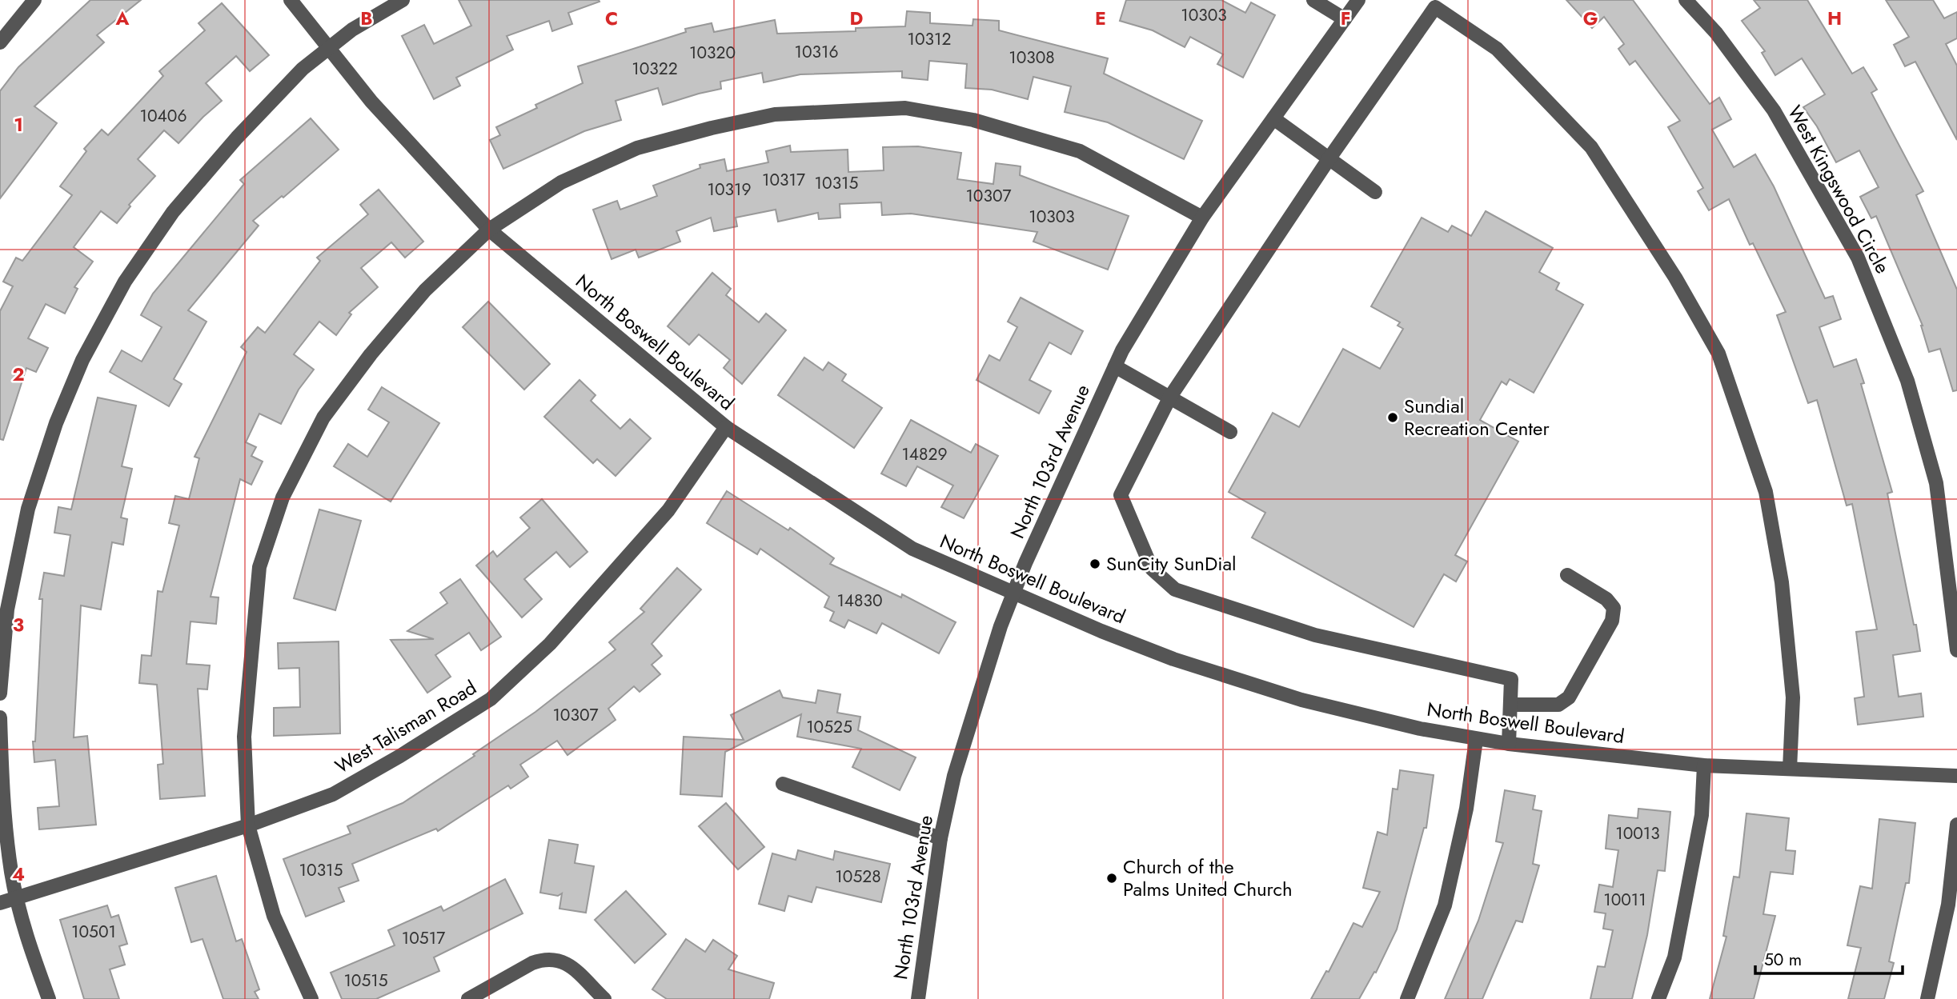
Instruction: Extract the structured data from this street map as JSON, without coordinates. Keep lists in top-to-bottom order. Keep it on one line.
{"streets":{"street":["West Kingswood Circle","North Boswell Boulevard","North 103rd Avenue","West Talisman Road"]},"crossings":[["North Boswell Boulevard","North 103rd Avenue"],["North Boswell Boulevard","West Talisman Road"]],"places":["Sundial Recreation Center","SunCity SunDial","Church of the Palms United Church"],"house_numbers":["10303","10312","10316","10320","10308","10322","10406","10317","10315","10319","10307","10303","14829","14830","10307","10525","10013","10315","10528","10011","10501","10517","10515"],"scale_bar":"50 m","grid":{"columns":["A","B","C","D","E","F","G","H"],"rows":["1","2","3","4"]}}
